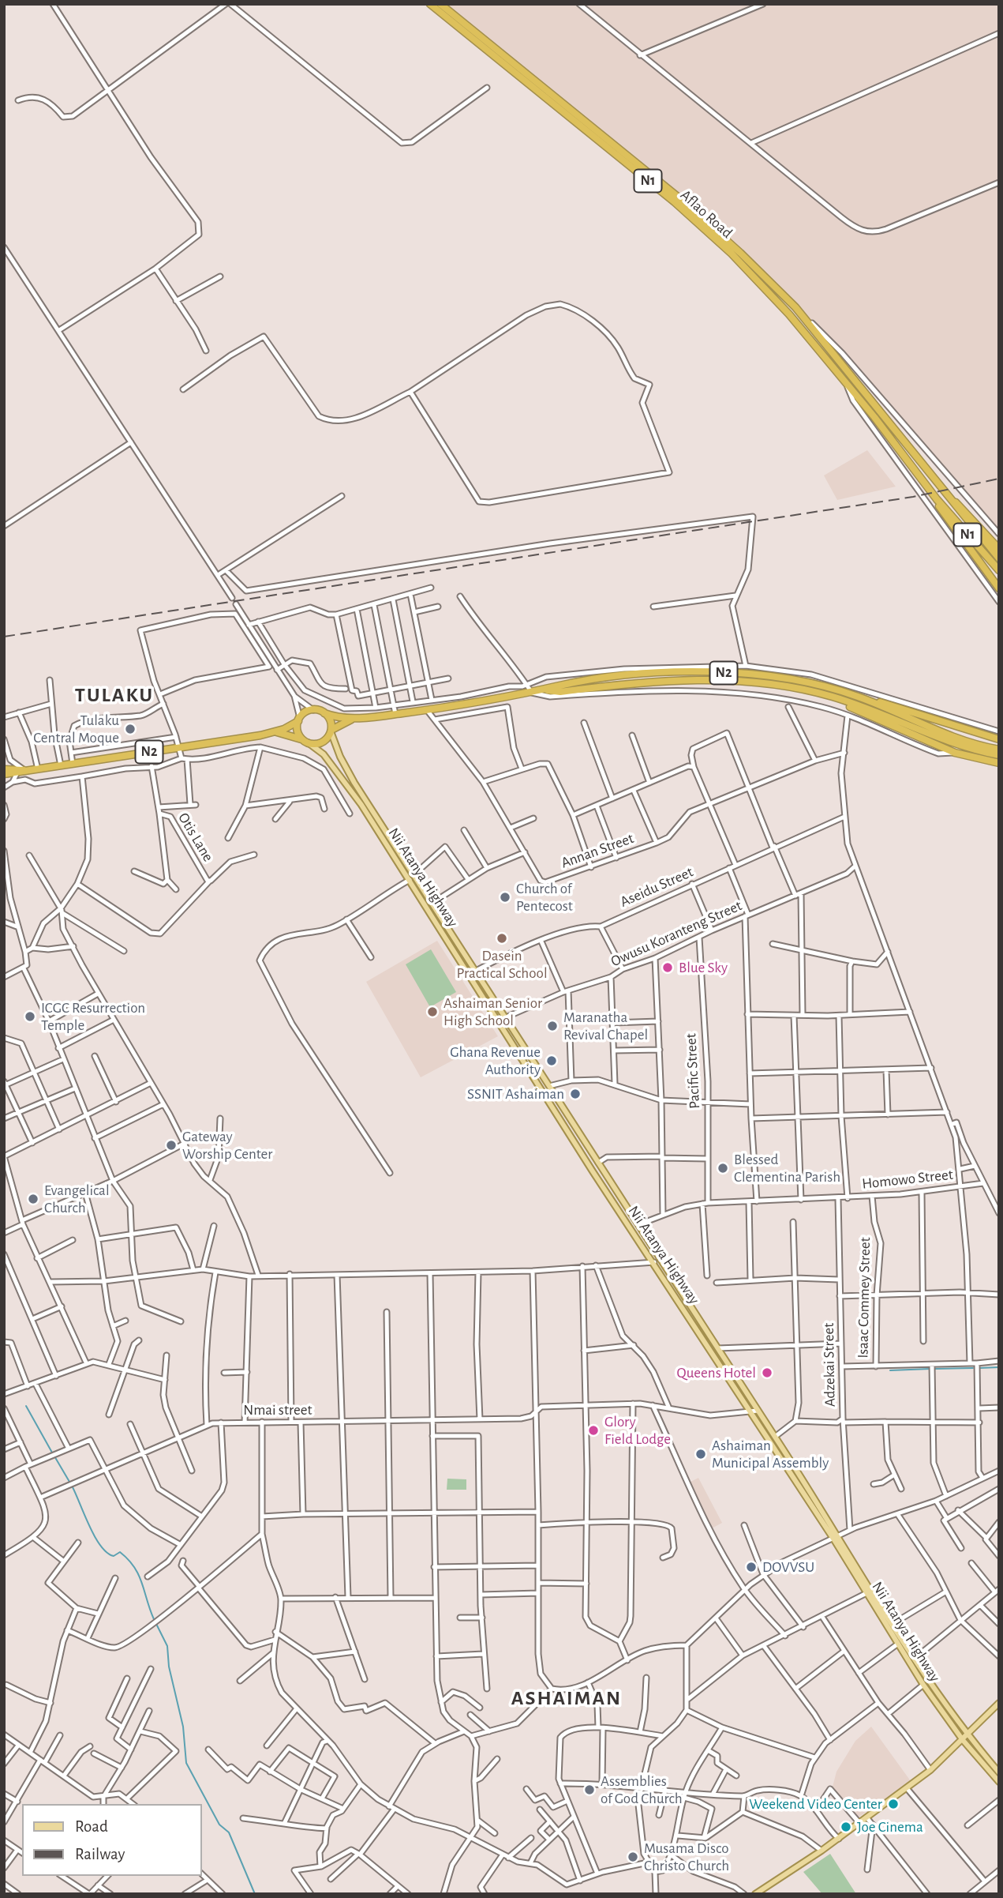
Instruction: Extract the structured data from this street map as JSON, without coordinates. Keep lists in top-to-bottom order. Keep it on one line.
{"streets":{"highway":["N1","Aflao Road","N2"],"main road":["Nii Atanya Highway"],"street":["Otis Lane","Annan Street","Aseidu Street","Owusu Koranteng Street","Pacific Street","Homowo Street","Isaac Commey Street","Adzekai Street","Nmai street"]},"crossings":[["N2","Annan Street"],["N2","Nii Atanya Highway"],["Owusu Koranteng Street","Pacific Street"],["Pacific Street","Homowo Street"],["Homowo Street","Isaac Commey Street"],["Homowo Street","Adzekai Street"]],"districts":["TULAKU","ASHAIMAN"],"places":["Tulaku Central Moque","Church of Pentecost","Dasein Practical School","Blue Sky","Ashaiman Senior High School","ICGC Resurrection Temple","Maranatha Revival Chapel","Ghana Revenue Authority","SSNIT Ashaiman","Gateway Worship Center","Blessed Clementina Parish","Evangelical Church","Queens Hotel","Glory Field Lodge","Ashaiman Municipal Assembly","DOVVSU","Assemblies of God Church","Weekend Video Center","Joe Cinema","Musama Disco Christo Church"],"legend":["Road","Railway"]}
